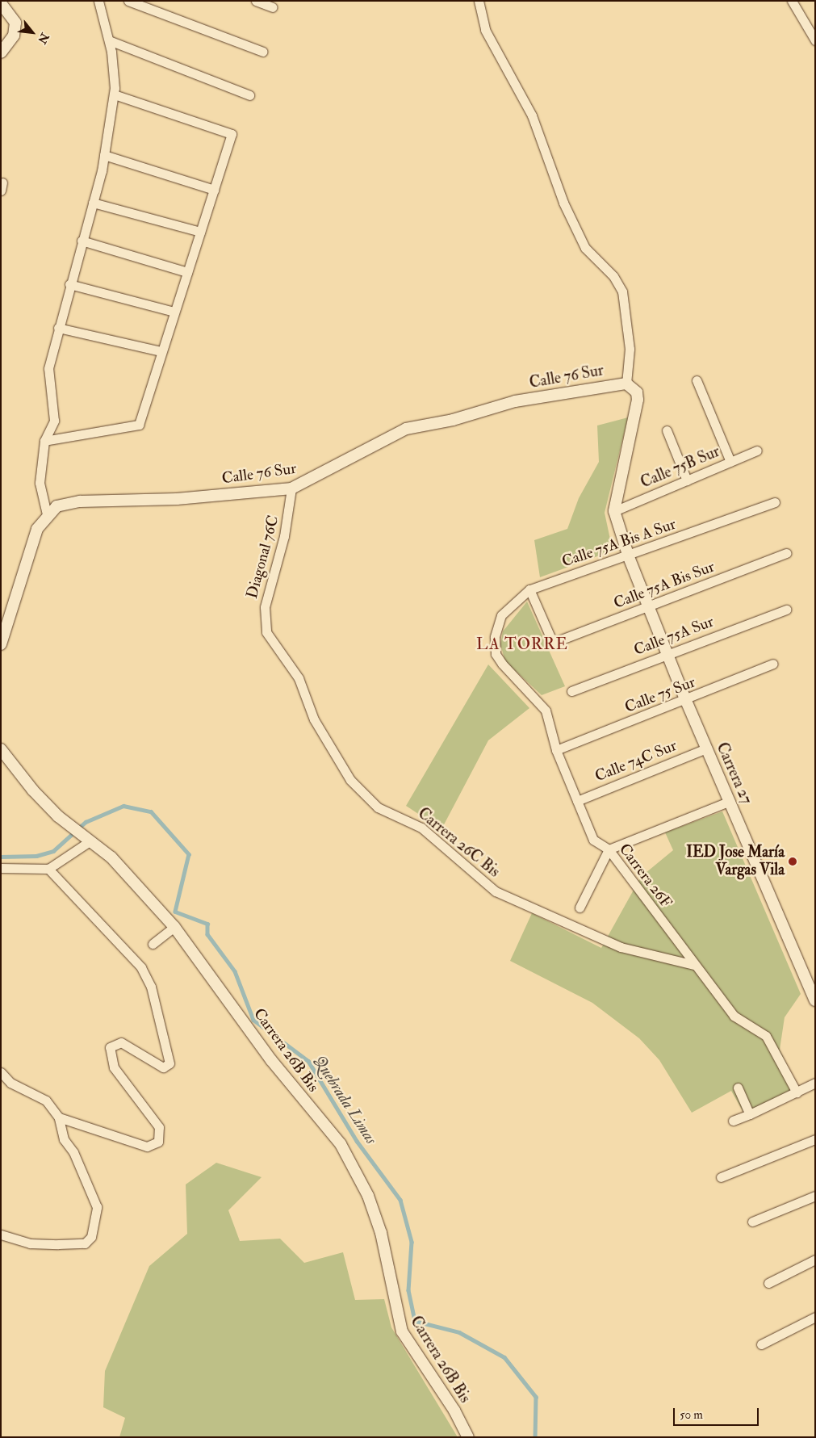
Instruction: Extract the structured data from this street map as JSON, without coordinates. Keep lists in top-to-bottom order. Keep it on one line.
{"streets":{"street":["Calle 76 Sur","Calle 75B Sur","Calle 75A Bis A Sur","Diagonal 76C","Calle 75A Bis Sur","Calle 75A Sur","Calle 75 Sur","Calle 74C Sur","Carrera 27","Carrera 26C Bis","Carrera 26F","Carrera 26B Bis"]},"crossings":[["Calle 76 Sur","Calle 75B Sur"],["Calle 76 Sur","Diagonal 76C"],["Calle 76 Sur","Carrera 27"],["Calle 75B Sur","Carrera 27"],["Calle 75A Bis A Sur","Calle 75A Bis Sur"],["Calle 75A Bis A Sur","Carrera 27"],["Calle 75A Bis A Sur","Carrera 26F"],["Diagonal 76C","Carrera 26C Bis"],["Calle 75A Bis Sur","Carrera 27"],["Calle 75A Sur","Carrera 27"],["Calle 75 Sur","Carrera 27"],["Calle 75 Sur","Carrera 26F"],["Calle 74C Sur","Carrera 27"],["Calle 74C Sur","Carrera 26F"],["Carrera 26C Bis","Carrera 26F"]],"districts":["LA TORRE"],"water":["Quebrada Limas"],"places":["IED Jose María Vargas Vila"],"scale_bar":"50 m","north":"bottom right"}
